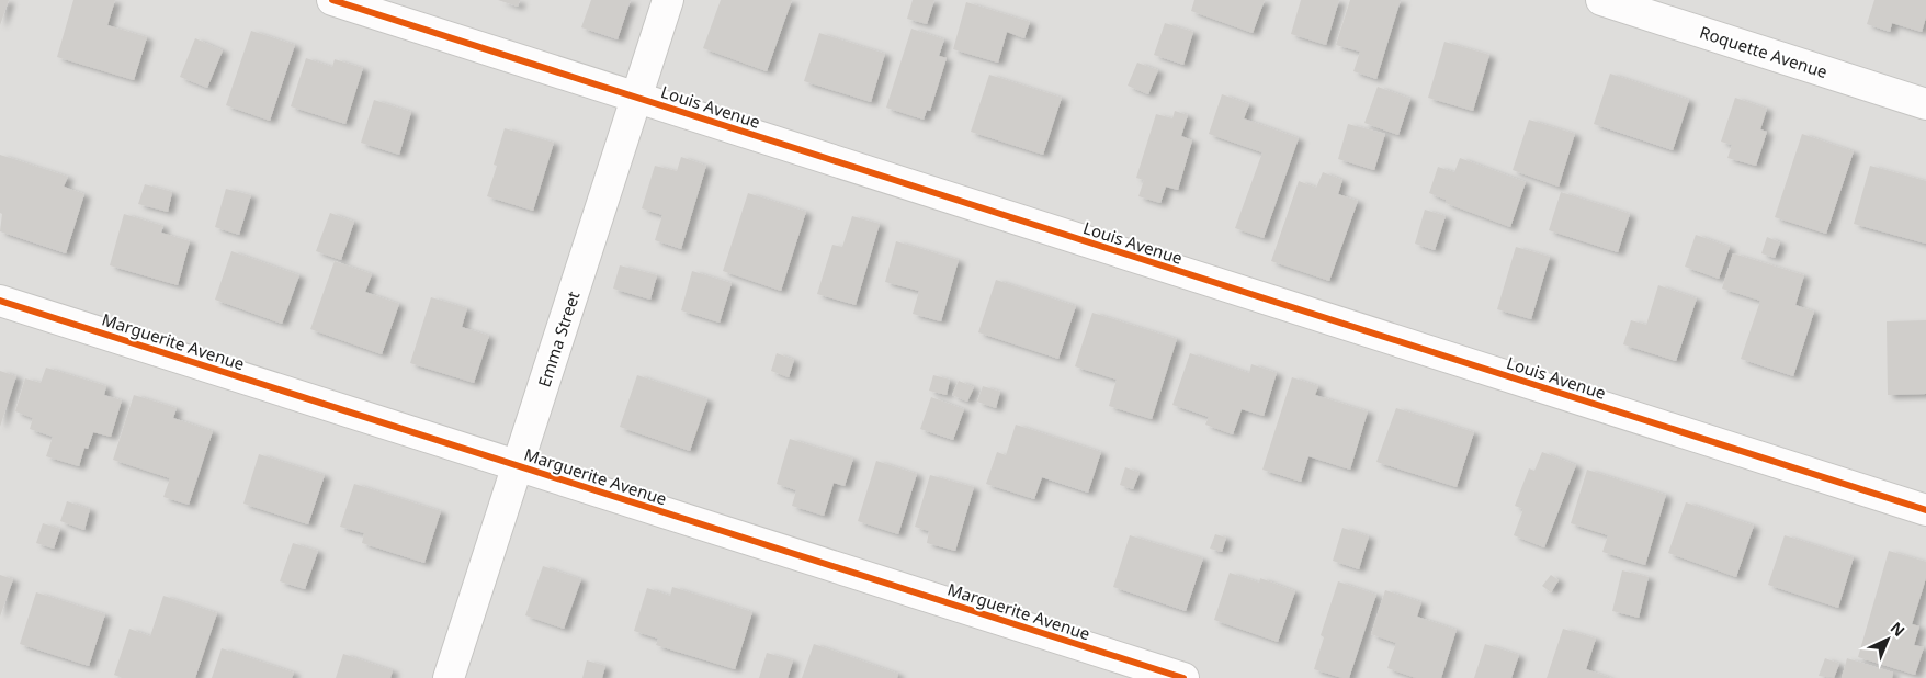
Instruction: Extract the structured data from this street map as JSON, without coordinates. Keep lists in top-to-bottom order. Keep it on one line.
{"streets":{"street":["Roquette Avenue","Louis Avenue","Emma Street","Marguerite Avenue"]},"crossings":[["Louis Avenue","Emma Street"],["Emma Street","Marguerite Avenue"]],"north":"top right"}
